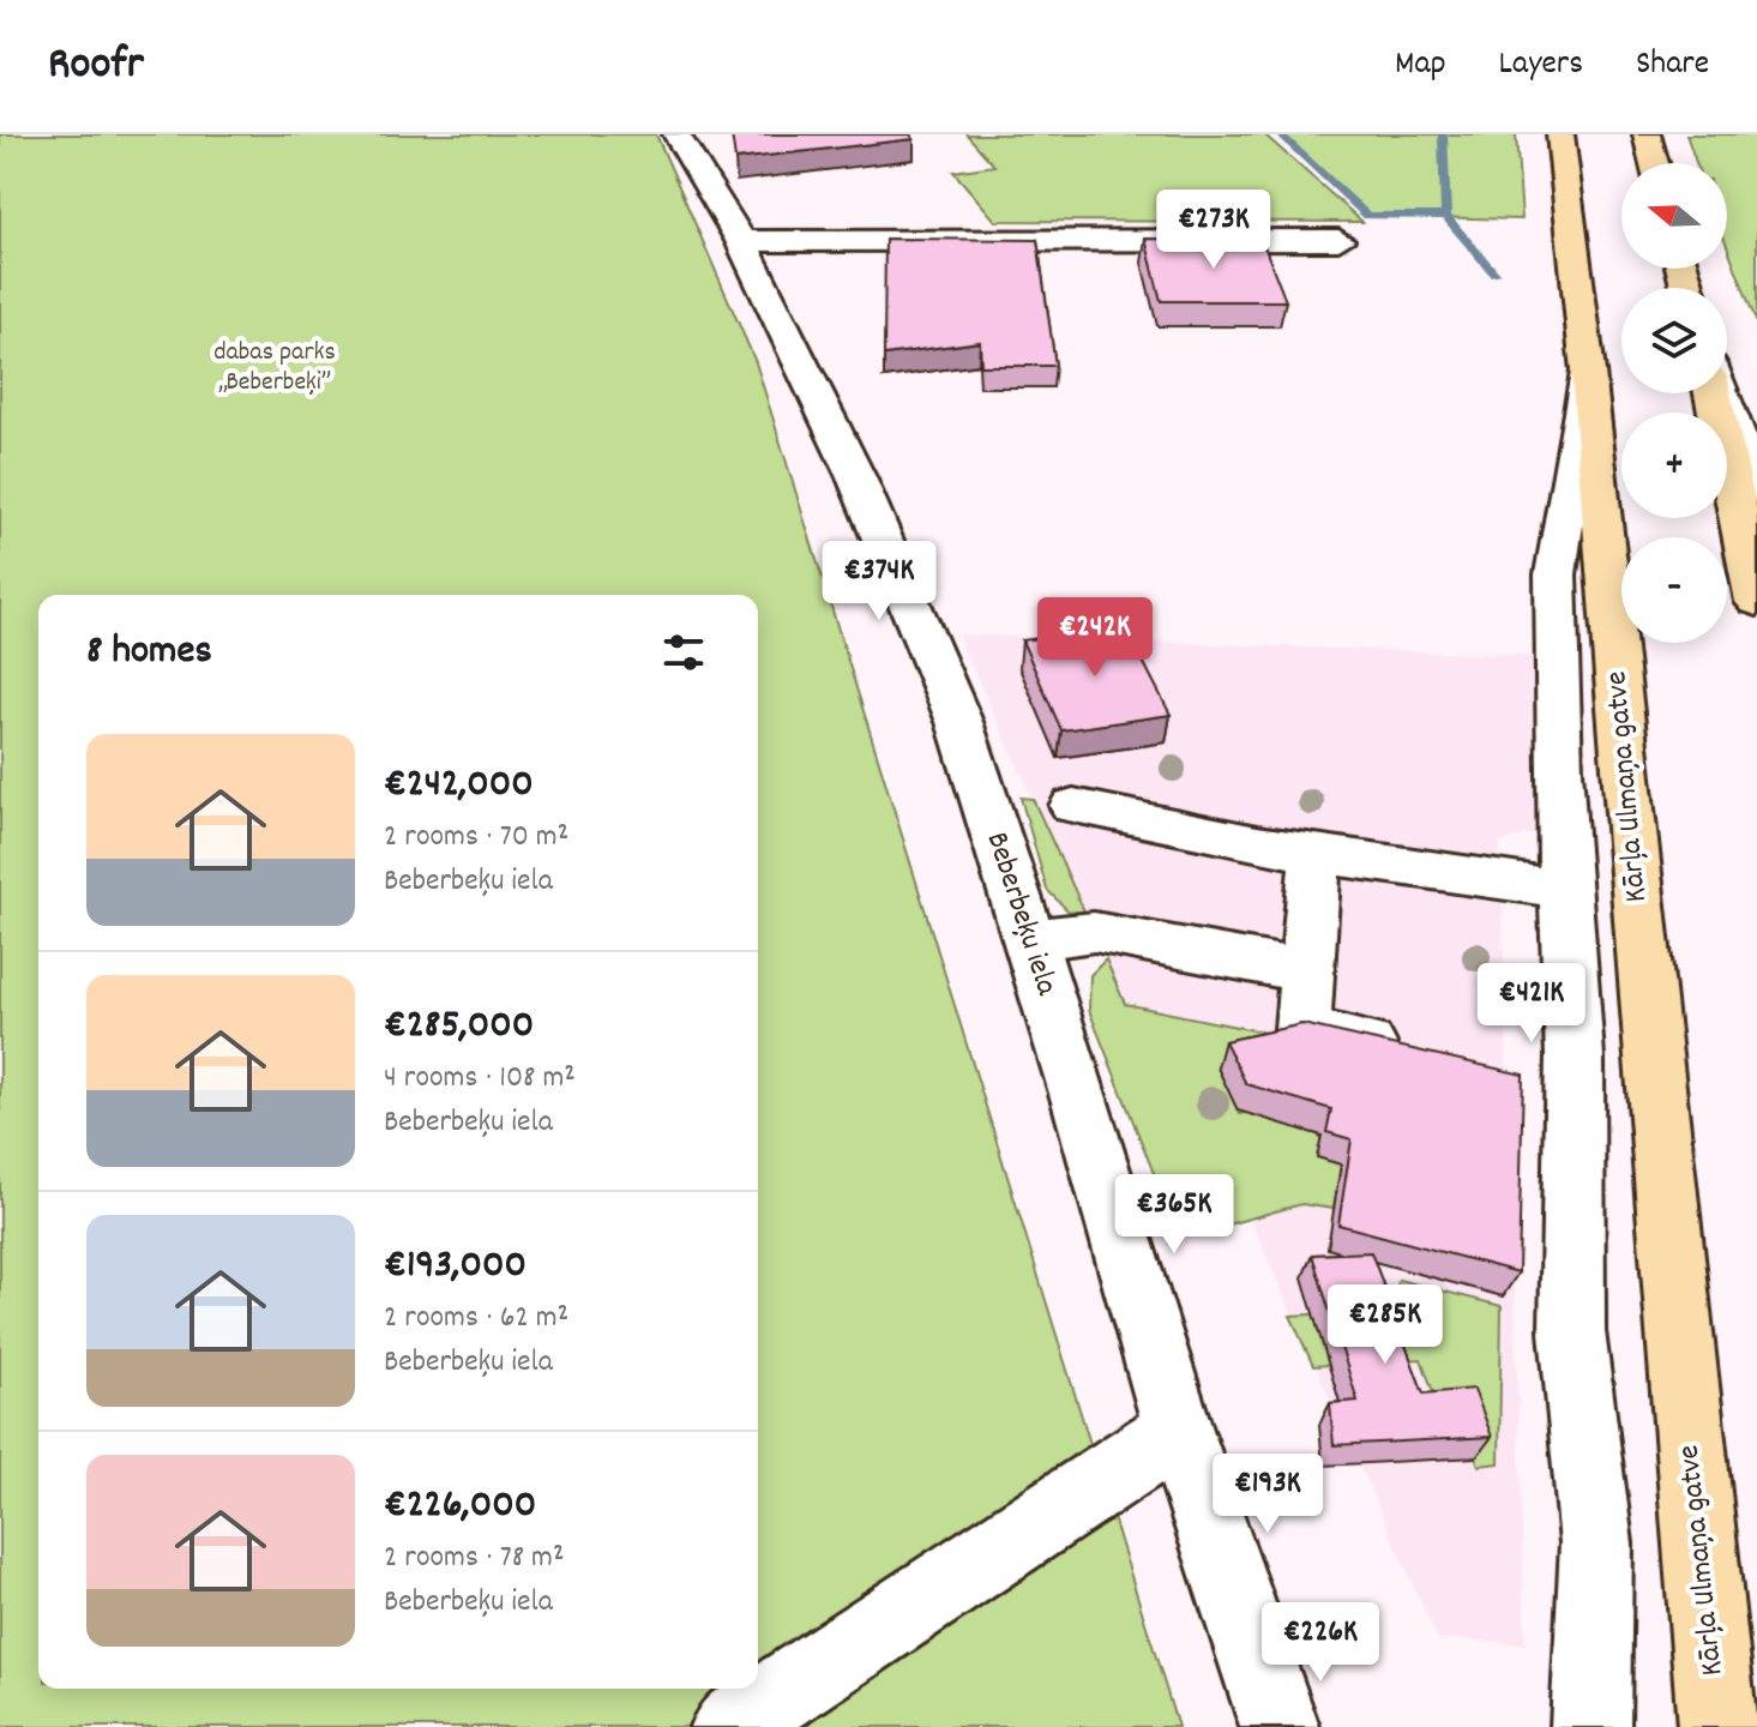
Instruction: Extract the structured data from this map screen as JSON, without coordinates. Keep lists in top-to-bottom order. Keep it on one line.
{"streets":{"highway":["Kārļa Ulmaņa gatve"],"street":["Beberbeķu iela"]},"parks":["dabas parks „Beberbeķi”"],"north":"left","page":{"header":"Roofr","nav":["Map","Layers","Share"],"map_buttons":["+","−"],"price":["€273K","€374K","€242K","€421K","€365K","€285K","€193K","€226K"],"heading":"8 homes","list":[{"name":"€242,000","note":"2 rooms · 70 m² · Beberbeķu iela"},{"name":"€285,000","note":"4 rooms · 108 m² · Beberbeķu iela"},{"name":"€193,000","note":"2 rooms · 62 m² · Beberbeķu iela"},{"name":"€226,000","note":"2 rooms · 78 m² · Beberbeķu iela"}]}}
